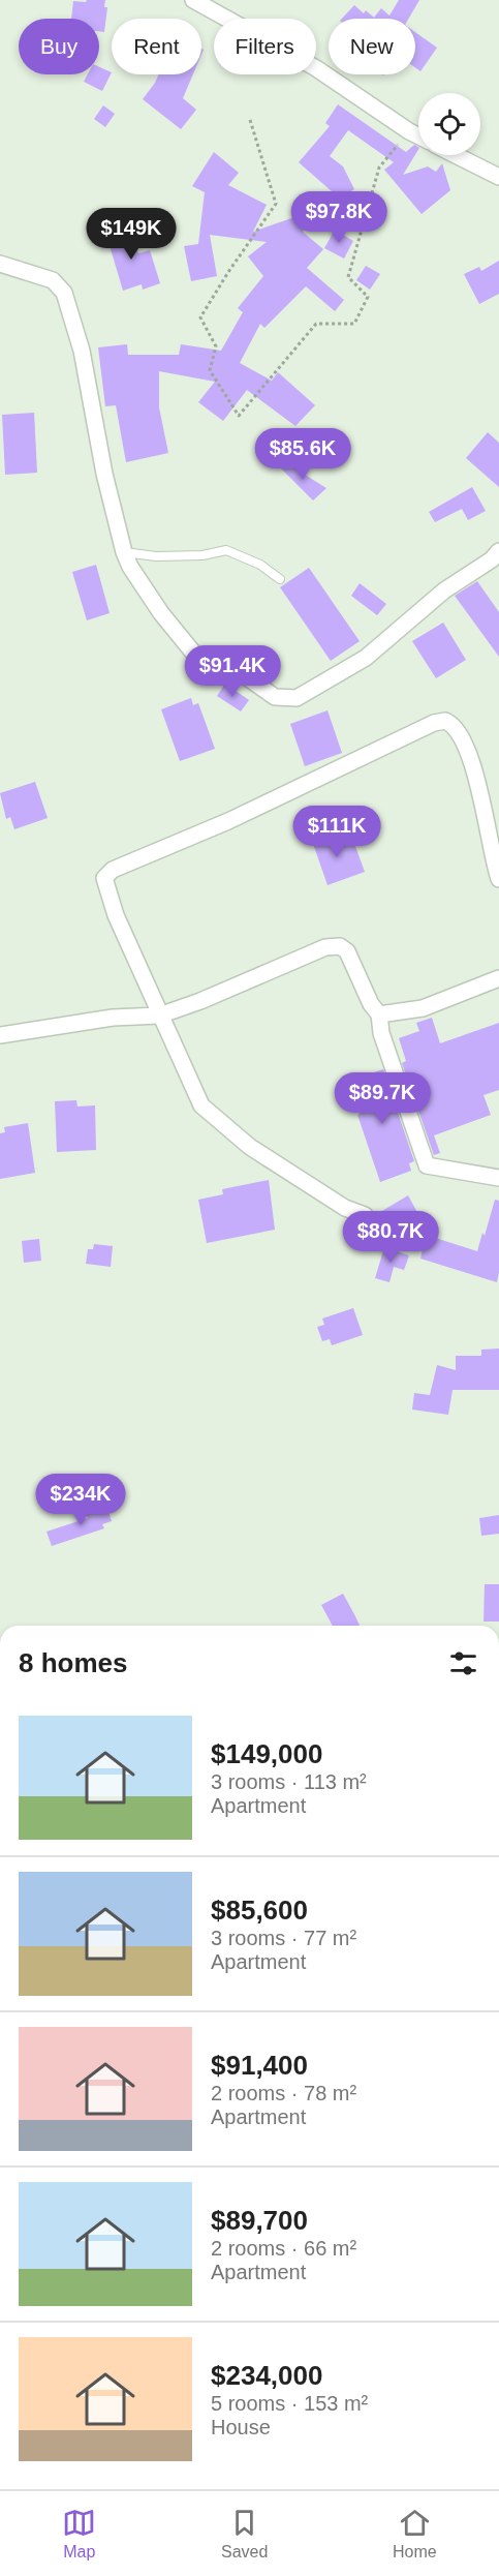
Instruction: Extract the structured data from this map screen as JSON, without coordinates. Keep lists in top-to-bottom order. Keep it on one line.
{"page":{"chip":["Buy","Rent","Filters","New"],"price":["$97.8K","$149K","$85.6K","$91.4K","$111K","$89.7K","$80.7K","$234K"],"heading":"8 homes","list":[{"name":"$149,000","note":"3 rooms · 113 m² · Apartment"},{"name":"$85,600","note":"3 rooms · 77 m² · Apartment"},{"name":"$91,400","note":"2 rooms · 78 m² · Apartment"},{"name":"$89,700","note":"2 rooms · 66 m² · Apartment"},{"name":"$234,000","note":"5 rooms · 153 m² · House"}],"tabs":["Map","Saved","Home"]}}
